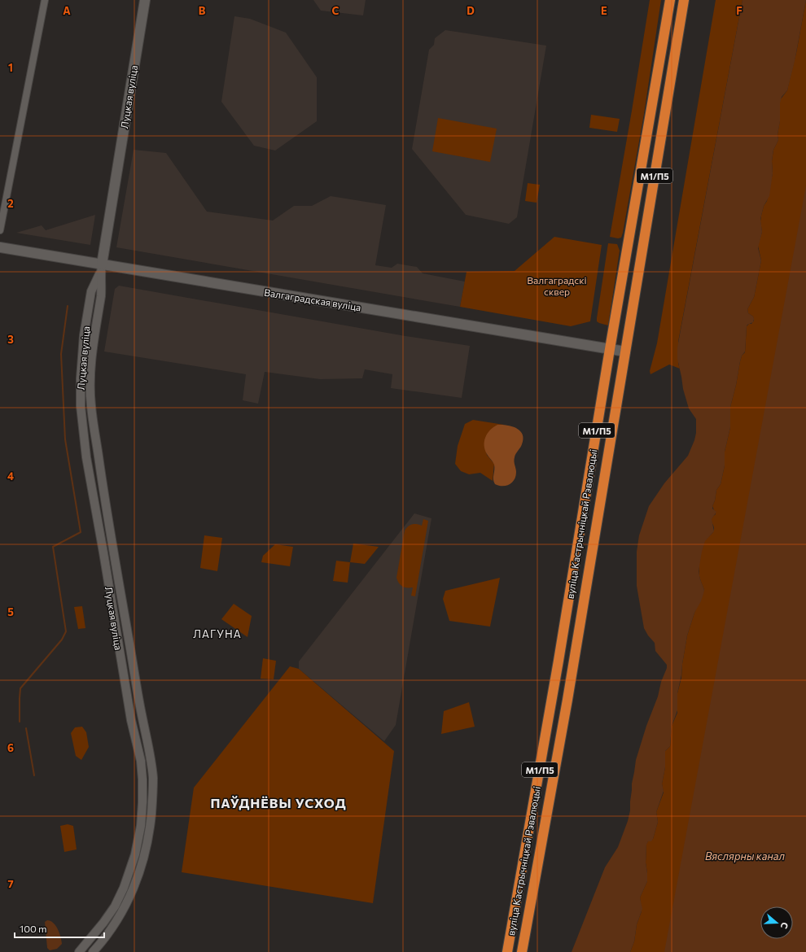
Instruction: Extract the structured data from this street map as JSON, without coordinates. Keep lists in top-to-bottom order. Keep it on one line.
{"streets":{"highway":["М1/П5","вуліца Кастрычніцкай Рэвалюцыі"],"main road":["Луцкая вуліца","Валгаградская вуліца"]},"crossings":[["Луцкая вуліца","Валгаградская вуліца"],["Валгаградская вуліца","вуліца Кастрычніцкай Рэвалюцыі"]],"districts":["ЛАГУНА","ПАЎДНЁВЫ УСХОД"],"water":["Вяслярны канал"],"parks":["Валгаградскі сквер"],"scale_bar":"100 m","north":"right","grid":{"columns":["A","B","C","D","E","F"],"rows":["1","2","3","4","5","6","7"]}}
